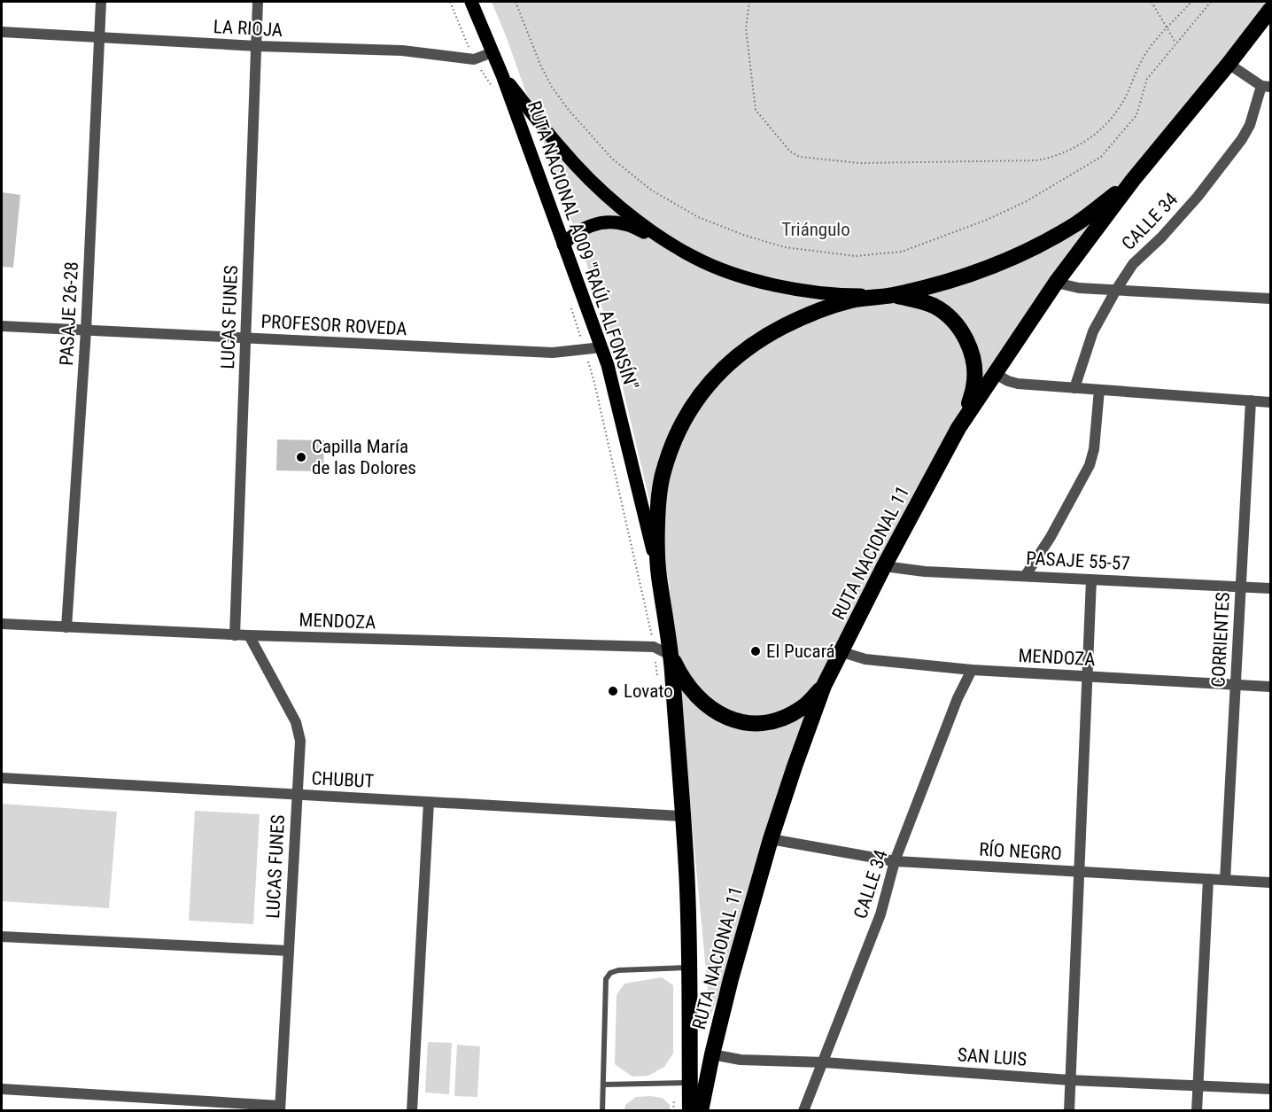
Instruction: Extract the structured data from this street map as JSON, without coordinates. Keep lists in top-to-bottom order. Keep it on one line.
{"streets":{"highway":["RUTA NACIONAL A009 \"RAÚL ALFONSÍN\"","RUTA NACIONAL 11"],"street":["LA RIOJA","CALLE 34","PASAJE 26-28","LUCAS FUNES","PROFESOR ROVEDA","PASAJE 55-57","MENDOZA","CORRIENTES","CHUBUT","RÍO NEGRO","SAN LUIS"]},"crossings":[["LA RIOJA","RUTA NACIONAL A009 \"RAÚL ALFONSÍN\""],["LA RIOJA","PASAJE 26-28"],["LA RIOJA","LUCAS FUNES"],["CALLE 34","MENDOZA"],["CALLE 34","RÍO NEGRO"],["CALLE 34","SAN LUIS"],["RUTA NACIONAL A009 \"RAÚL ALFONSÍN\"","PROFESOR ROVEDA"],["RUTA NACIONAL A009 \"RAÚL ALFONSÍN\"","MENDOZA"],["RUTA NACIONAL A009 \"RAÚL ALFONSÍN\"","CHUBUT"],["PASAJE 26-28","PROFESOR ROVEDA"],["PASAJE 26-28","MENDOZA"],["LUCAS FUNES","PROFESOR ROVEDA"],["LUCAS FUNES","MENDOZA"],["LUCAS FUNES","CHUBUT"],["RUTA NACIONAL 11","PASAJE 55-57"],["RUTA NACIONAL 11","MENDOZA"],["RUTA NACIONAL 11","RÍO NEGRO"],["RUTA NACIONAL 11","SAN LUIS"],["PASAJE 55-57","CORRIENTES"],["MENDOZA","CORRIENTES"],["CORRIENTES","RÍO NEGRO"]],"parks":["Triángulo"],"places":["Capilla María de las Dolores","El Pucará","Lovato"]}
